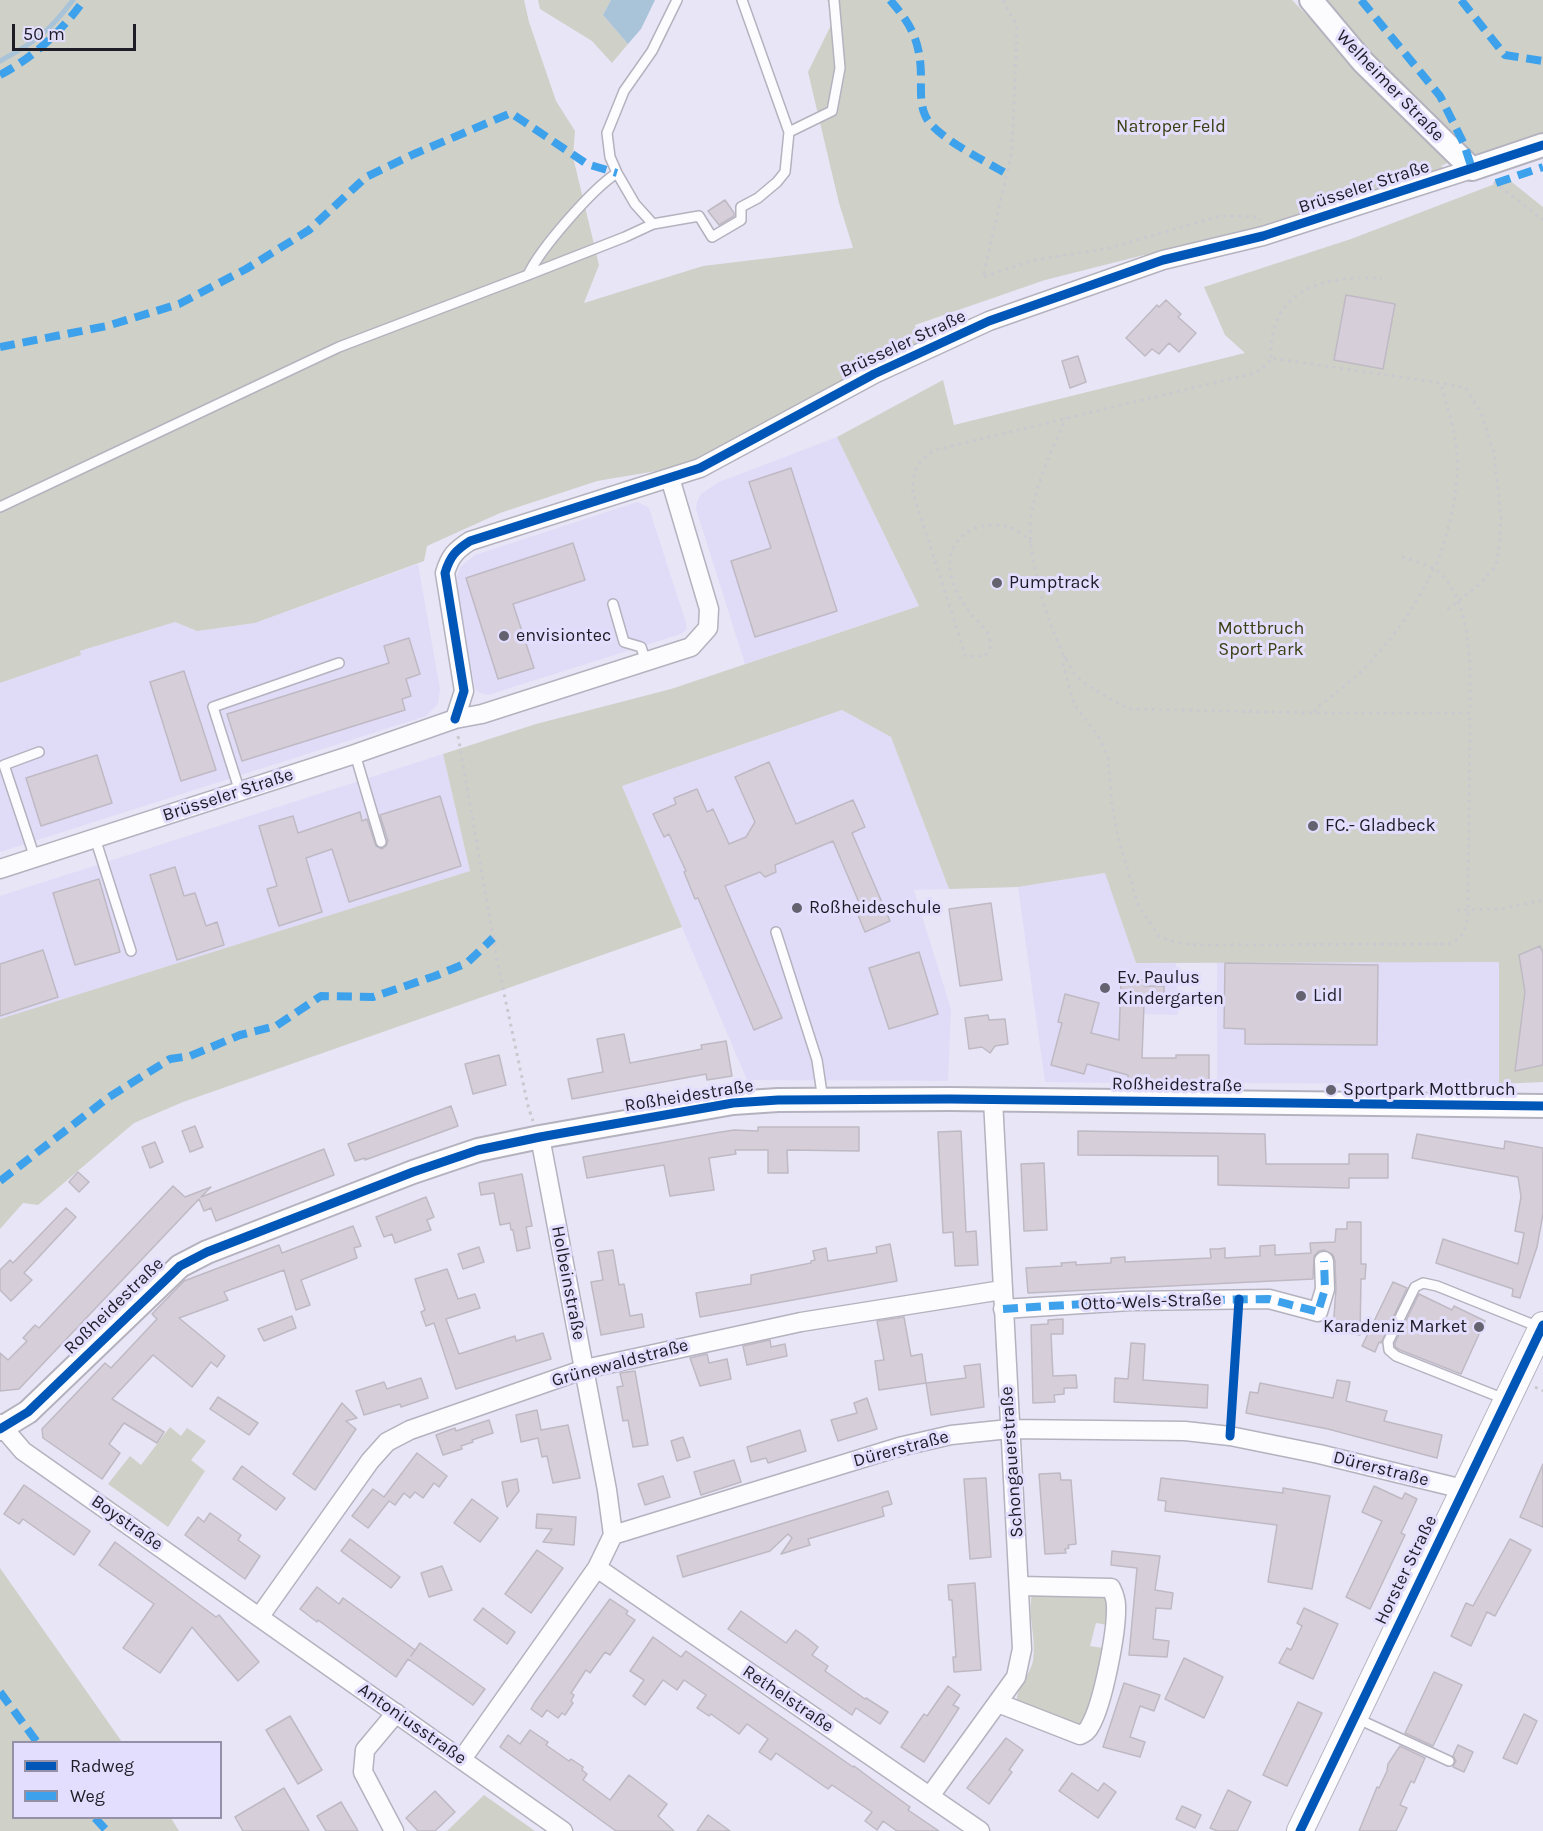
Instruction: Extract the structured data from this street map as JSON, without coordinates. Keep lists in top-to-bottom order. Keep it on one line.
{"streets":{"main road":["Horster Straße"],"street":["Welheimer Straße","Brüsseler Straße","Roßheidestraße","Holbeinstraße","Otto-Wels-Straße","Grünewaldstraße","Dürerstraße","Schongauerstraße","Boystraße","Rethelstraße","Antoniusstraße"]},"crossings":[["Welheimer Straße","Brüsseler Straße"],["Roßheidestraße","Holbeinstraße"],["Roßheidestraße","Schongauerstraße"],["Roßheidestraße","Boystraße"],["Holbeinstraße","Grünewaldstraße"],["Holbeinstraße","Dürerstraße"],["Otto-Wels-Straße","Schongauerstraße"],["Grünewaldstraße","Schongauerstraße"],["Grünewaldstraße","Boystraße"],["Grünewaldstraße","Antoniusstraße"],["Dürerstraße","Schongauerstraße"],["Dürerstraße","Horster Straße"],["Schongauerstraße","Rethelstraße"],["Boystraße","Antoniusstraße"]],"parks":["Natroper Feld","Mottbruch Sport Park"],"places":["Pumptrack","envisiontec","FC.- Gladbeck","Roßheideschule","Ev. Paulus Kindergarten","Lidl","Sportpark Mottbruch","Karadeniz Market"],"legend":["Radweg","Weg"],"scale_bar":"50 m"}
